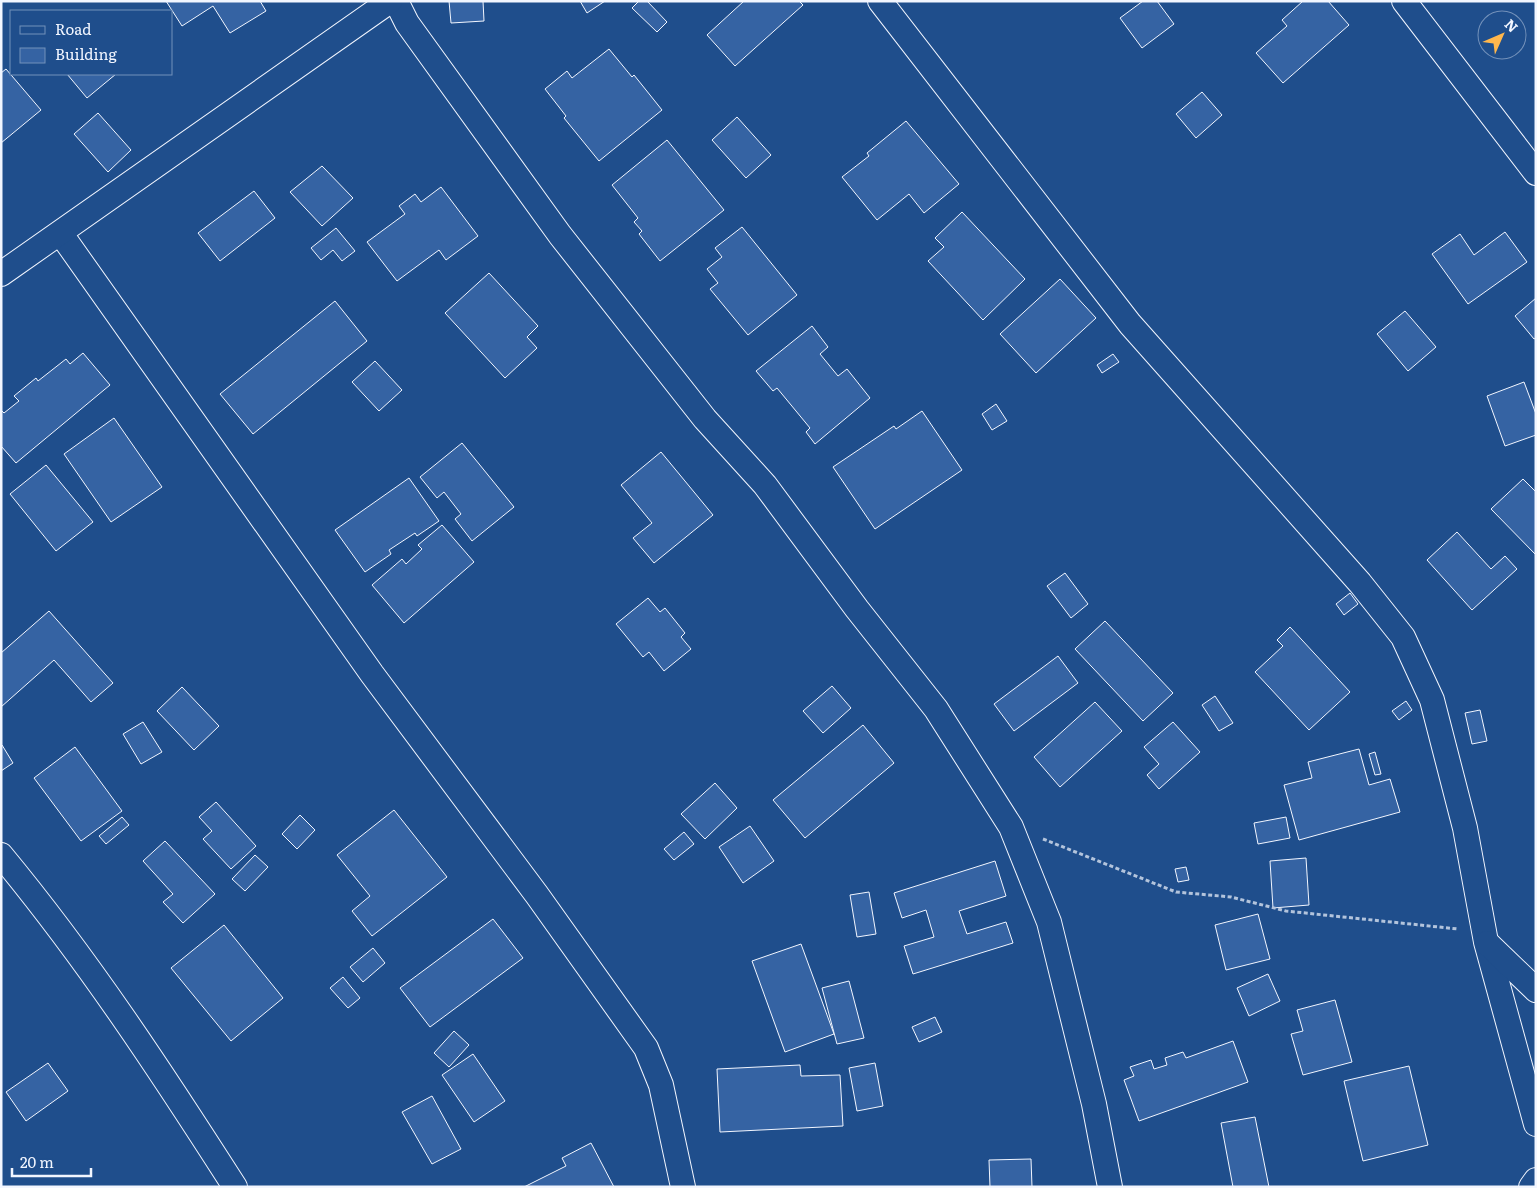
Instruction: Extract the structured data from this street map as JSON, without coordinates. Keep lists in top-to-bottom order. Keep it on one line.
{"legend":["Road","Building"],"scale_bar":"20 m","north":"top right"}
